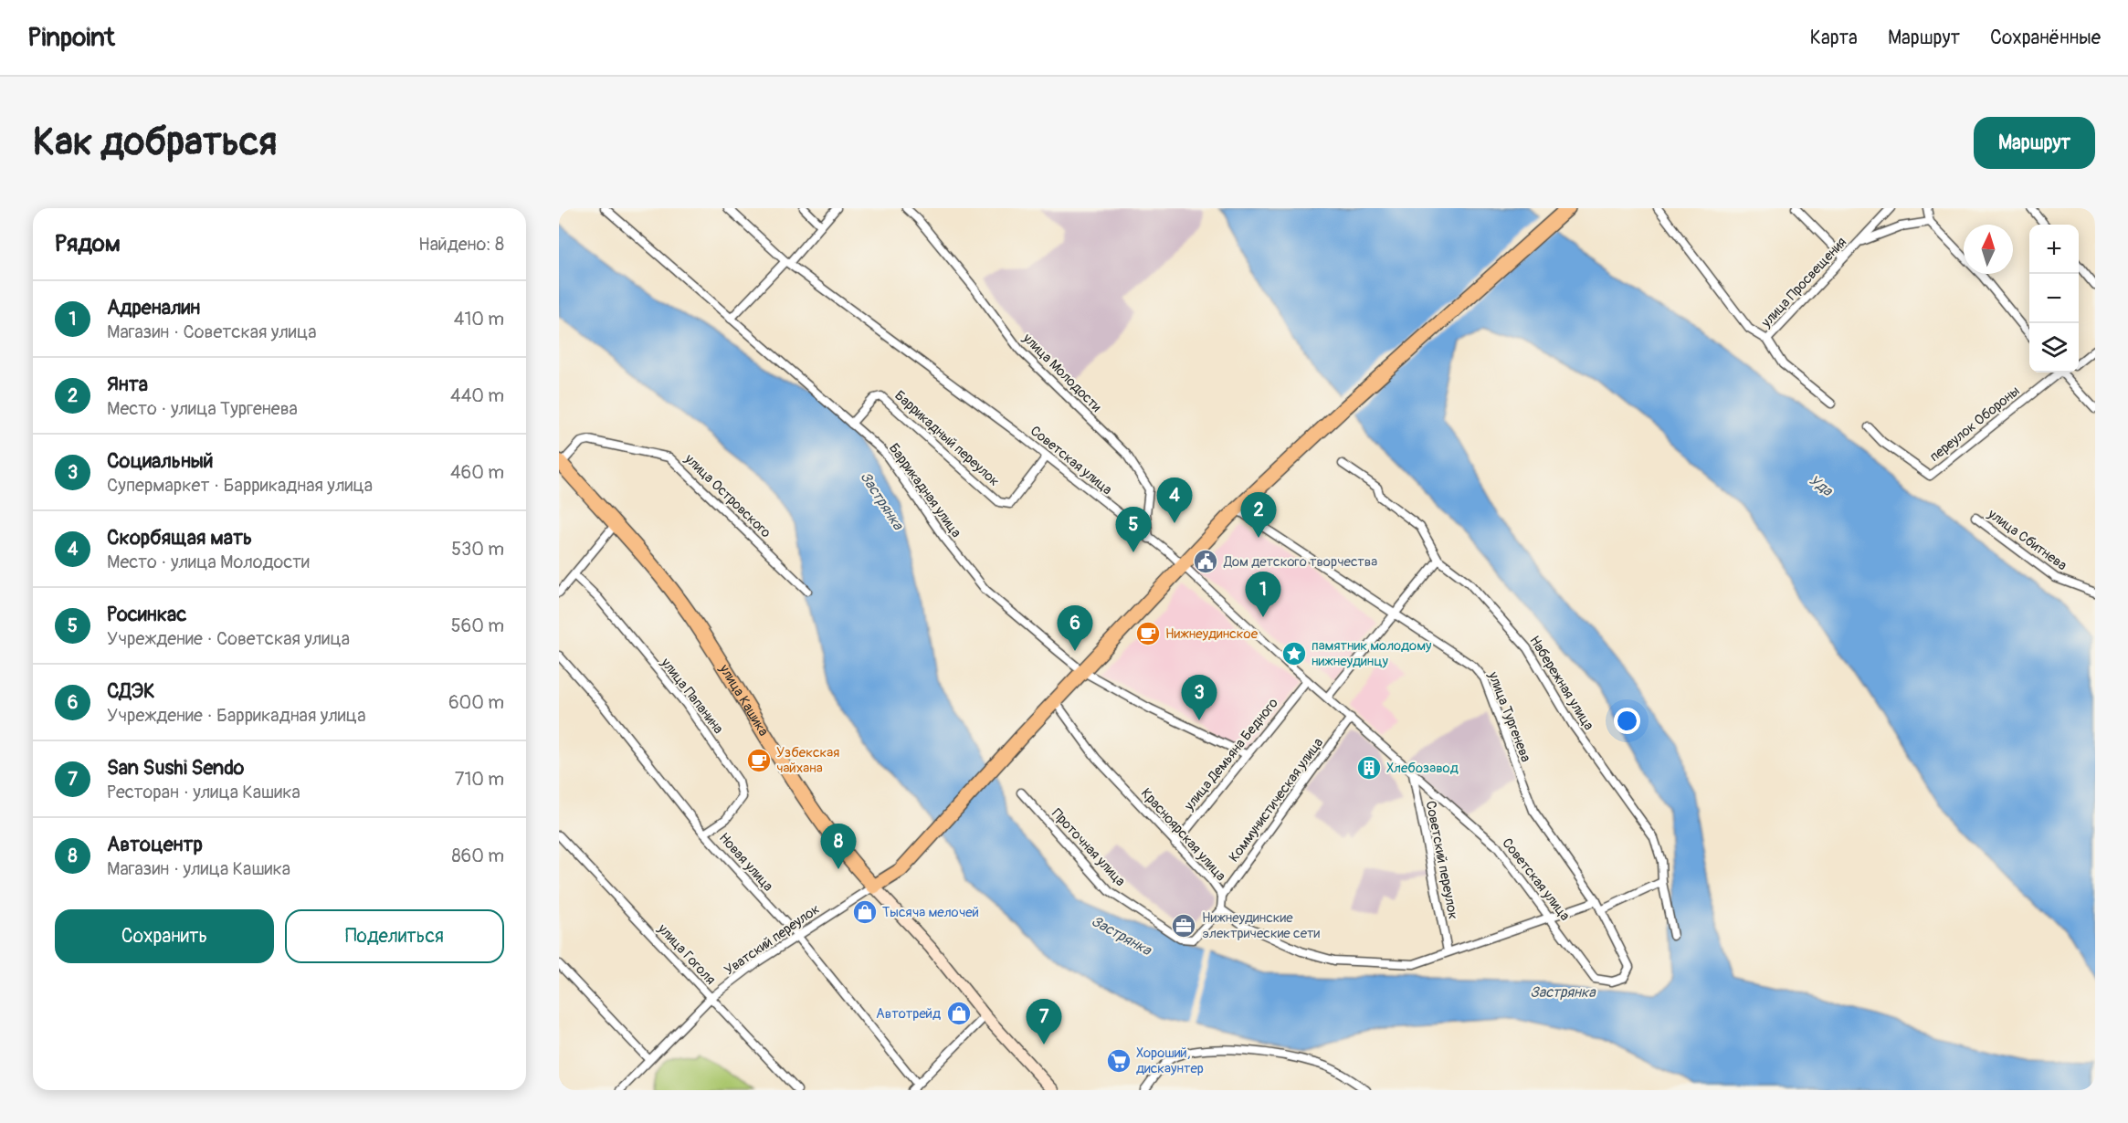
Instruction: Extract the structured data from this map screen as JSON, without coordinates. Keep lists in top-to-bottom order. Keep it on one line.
{"streets":{"highway":["улица Кашика"],"street":["улица Просвещения","улица Молодости","переулок Обороны","Баррикадный переулок","Советская улица","Баррикадная улица","улица Островского","улица Сбитнева","Набережная улица","улица Папанина","улица Тургенева","улица Демьяна Бедного","Коммунистическая улица","Красноярская улица","Проточная улица","Советский переулок","Новая улица","Уватский переулок","улица Гоголя"]},"crossings":[["улица Молодости","Советская улица"],["Баррикадный переулок","Советская улица"],["Баррикадный переулок","Баррикадная улица"],["Советская улица","улица Тургенева"],["Советская улица","улица Демьяна Бедного"],["Советская улица","Коммунистическая улица"],["Советская улица","Советский переулок"],["Баррикадная улица","улица Демьяна Бедного"],["улица Островского","улица Кашика"],["улица Папанина","Новая улица"],["улица Кашика","Уватский переулок"],["улица Демьяна Бедного","Красноярская улица"],["Коммунистическая улица","Красноярская улица"],["Красноярская улица","Проточная улица"],["Новая улица","Уватский переулок"],["Уватский переулок","улица Гоголя"]],"water":["Уда","Застрянка"],"places":{"public building":["Дом детского творчества"],"cafe":["Нижнеудинское","Узбекская чайхана"],"place":["памятник молодому нижнеудинцу"],"building":["Хлебозавод"],"shop":["Тысяча мелочей","Автотрейд"],"office":["Нижнеудинские электрические сети"],"supermarket":["Хороший, дискаунтер"]},"north":"top","page":{"header":"Pinpoint","nav":["Карта","Маршрут","Сохранённые"],"buttons":["Маршрут",["Сохранить","Поделиться"]],"title":"Как добраться","heading":["Рядом","Найдено: 8"],"map_buttons":["+","−"],"list":[{"mark":"1","name":"Адреналин","note":"Магазин · Советская улица","value":"410 m"},{"mark":"2","name":"Янта","note":"Место · улица Тургенева","value":"440 m"},{"mark":"3","name":"Социальный","note":"Супермаркет · Баррикадная улица","value":"460 m"},{"mark":"4","name":"Скорбящая мать","note":"Место · улица Молодости","value":"530 m"},{"mark":"5","name":"Росинкас","note":"Учреждение · Советская улица","value":"560 m"},{"mark":"6","name":"СДЭК","note":"Учреждение · Баррикадная улица","value":"600 m"},{"mark":"7","name":"San Sushi Sendo","note":"Ресторан · улица Кашика","value":"710 m"},{"mark":"8","name":"Автоцентр","note":"Магазин · улица Кашика","value":"860 m"}],"pins":["4","2","5","1","6","3","8","7"]}}
